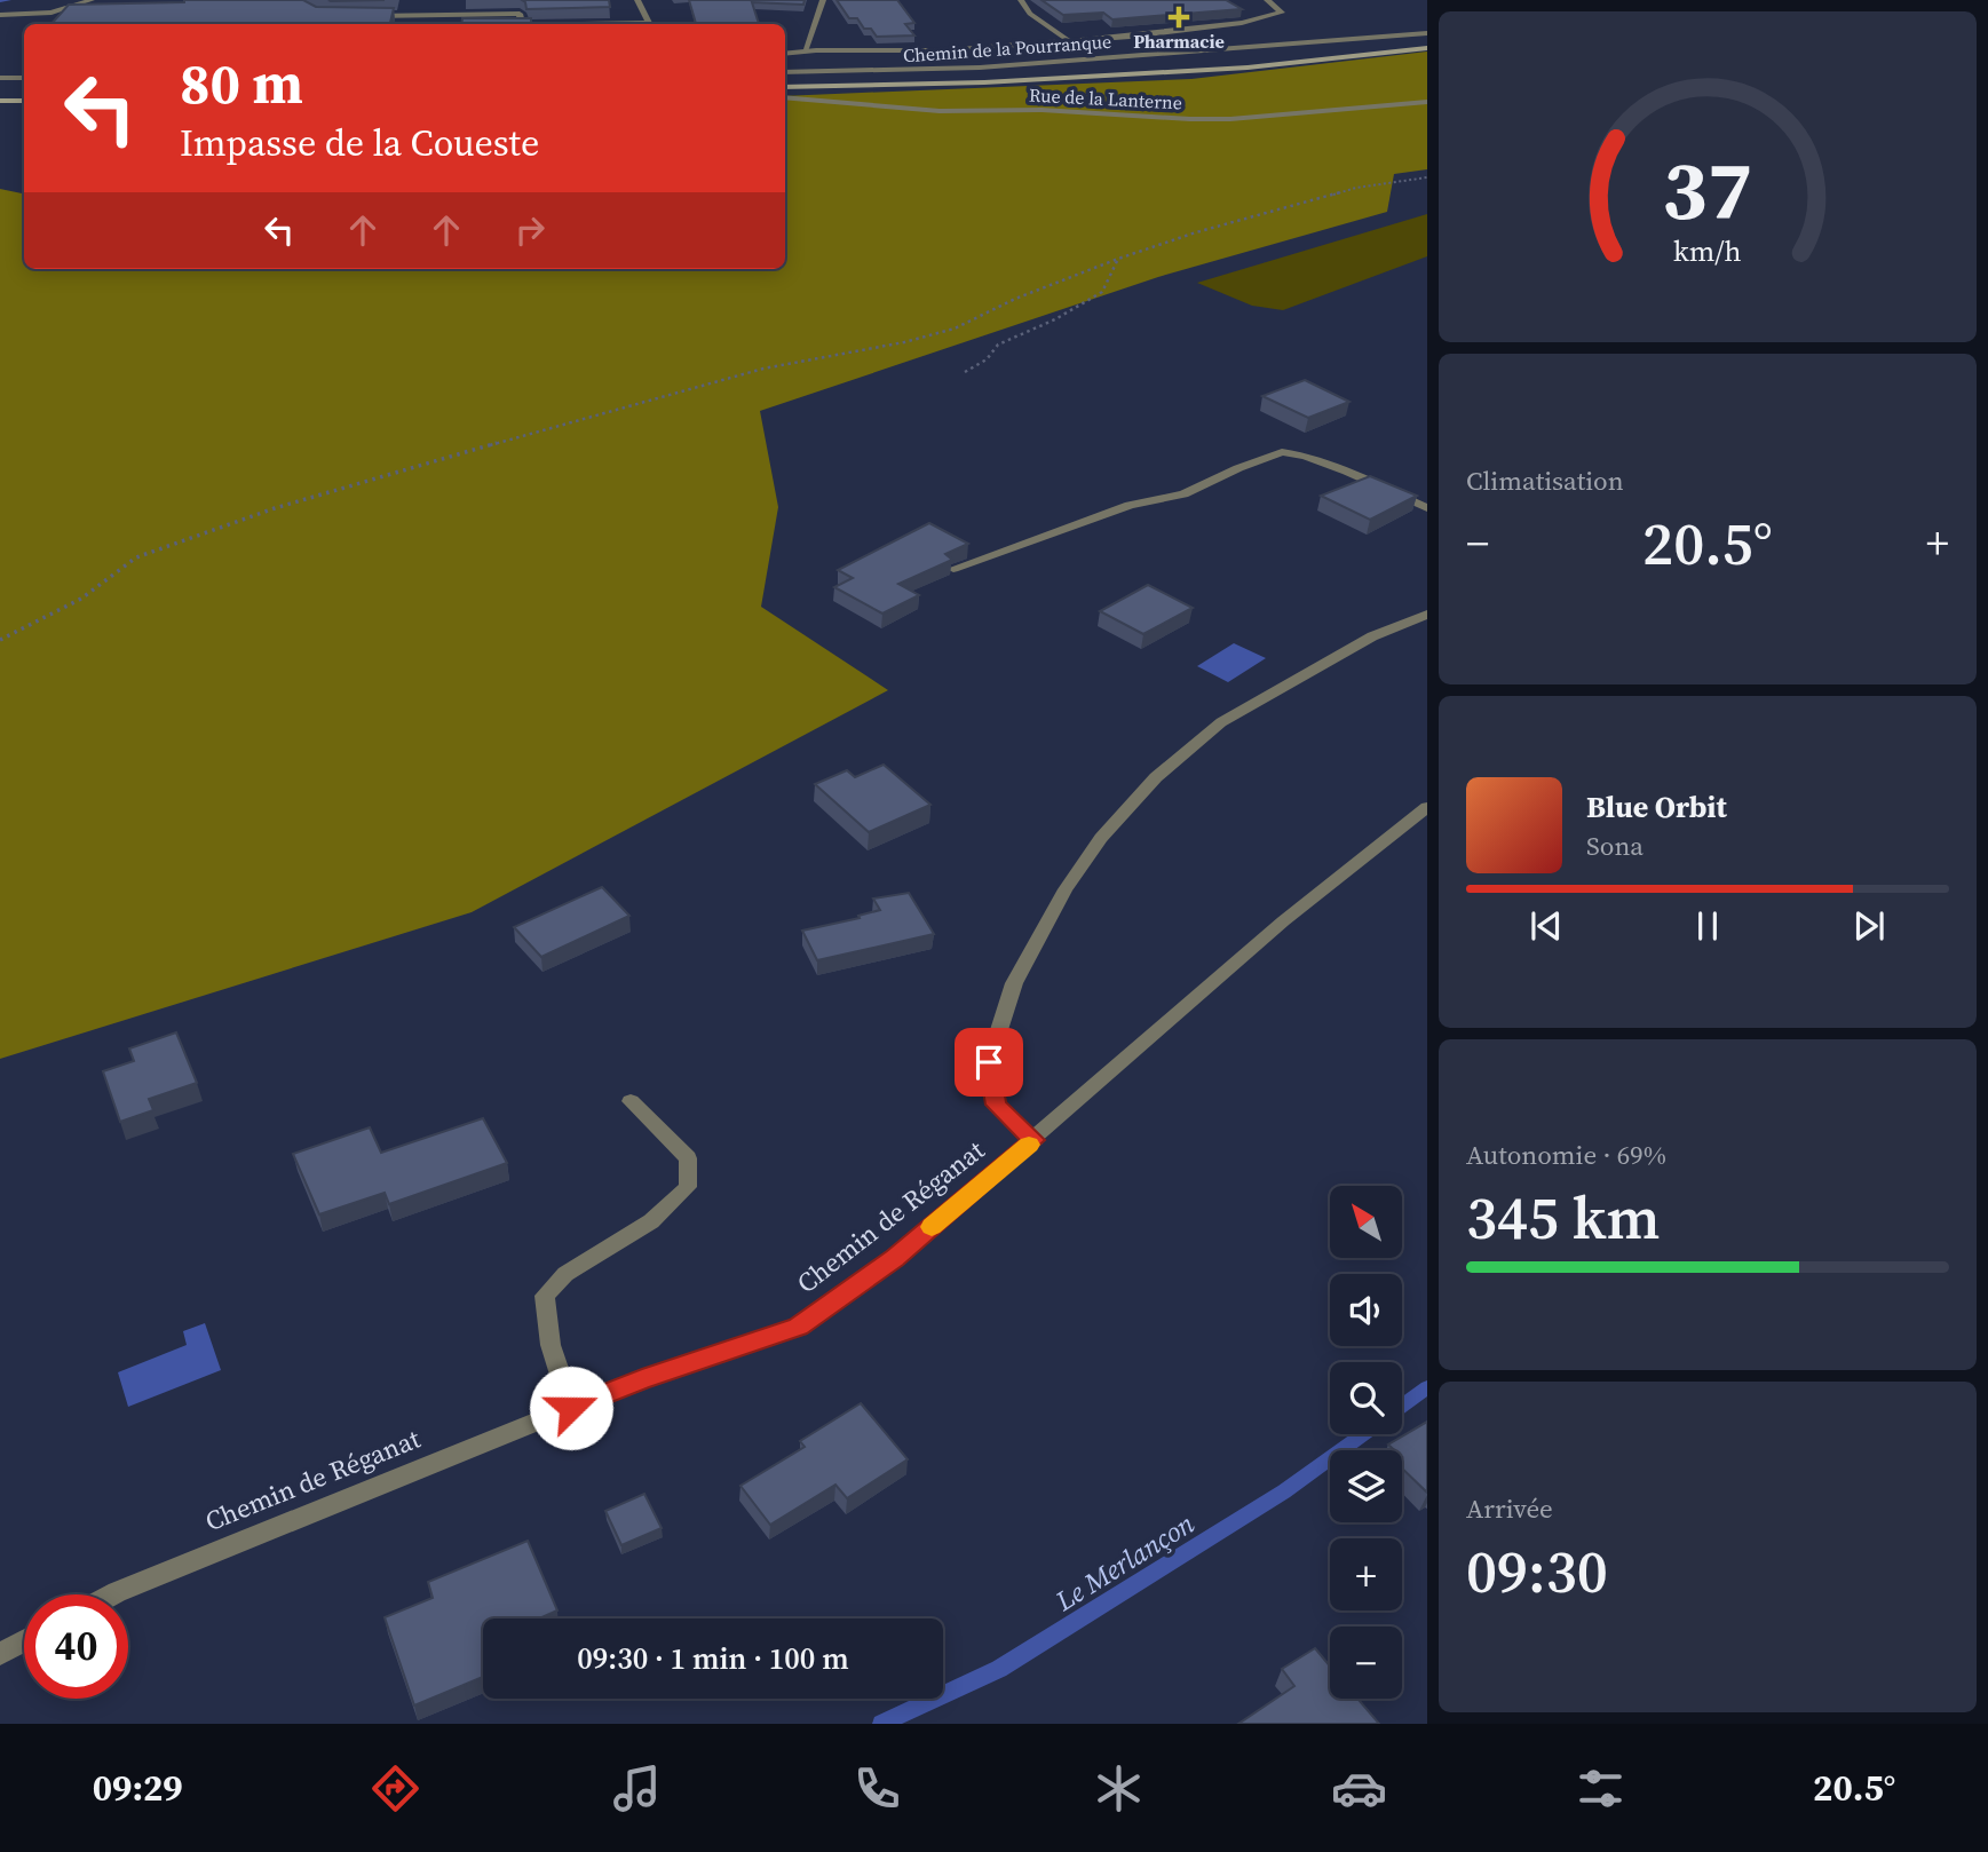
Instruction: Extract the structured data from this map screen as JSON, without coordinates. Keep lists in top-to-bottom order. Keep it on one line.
{"streets":{"street":["Chemin de la Pourranque","Rue de la Lanterne","Chemin de Réganat"]},"water":["Le Merlançon"],"places":{"health":["Pharmacie"]},"north":"top left","page":{"turn":["80 m","Impasse de la Coueste"],"tile":["Climatisation",["Autonomie · 69%","345 km"],["Arrivée","09:30"]],"heat":["−","20.5°","+"],"song":["Blue Orbit","Sona"],"map_buttons":["+","−"],"limit":"40","trip":"09:30 · 1 min · 100 m","tabs":["09:29","20.5°"],"gauge":["37","km/h"]}}
